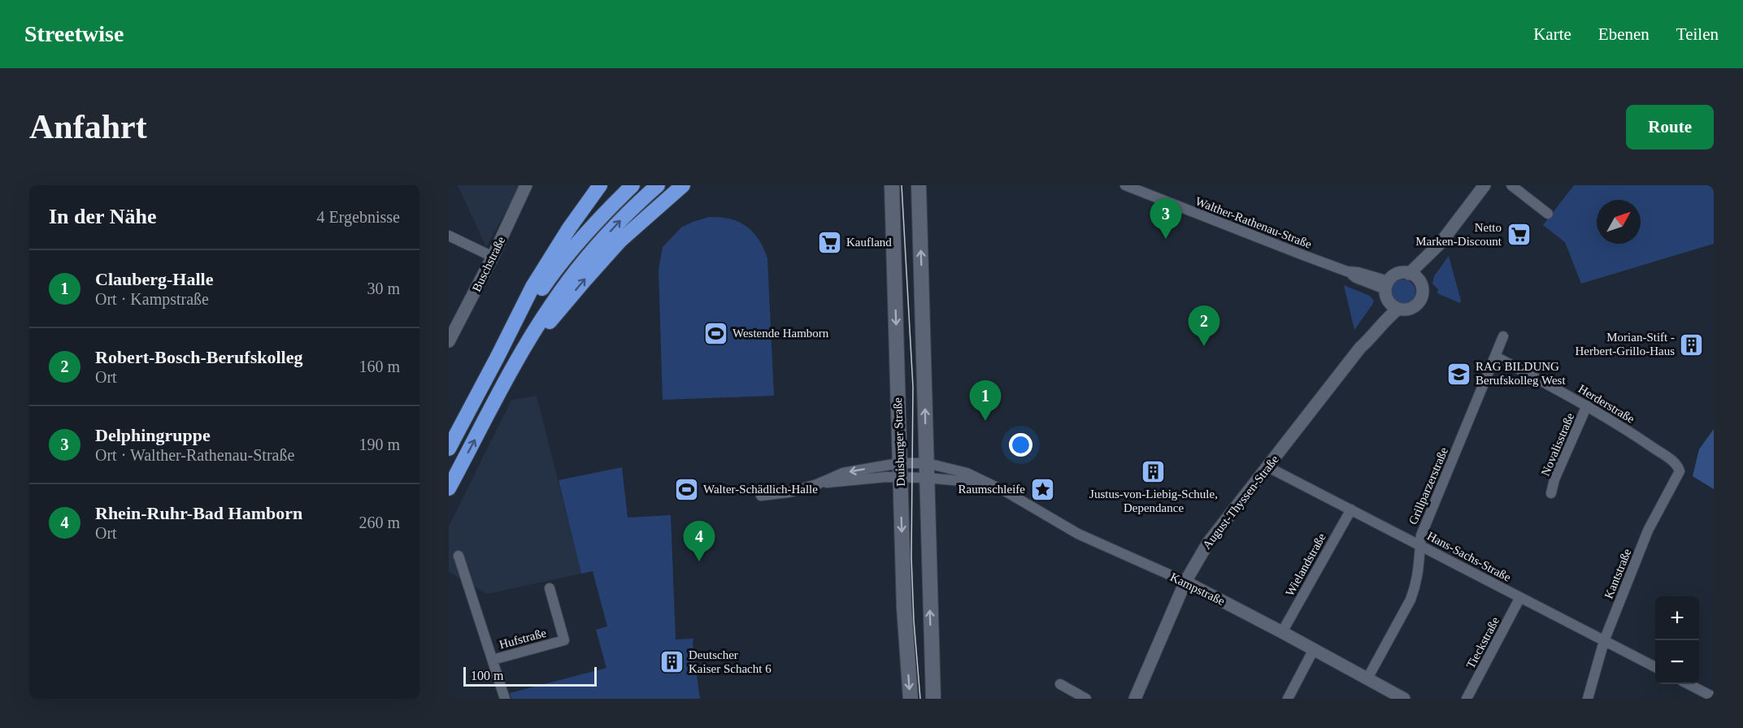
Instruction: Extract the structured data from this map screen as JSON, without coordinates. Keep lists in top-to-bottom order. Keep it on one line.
{"streets":{"main road":["Duisburger Straße"],"street":["Walther-Rathenau-Straße","Buschstraße","Herderstraße","Novalisstraße","Grillparzerstraße","August-Thyssen-Straße","Hans-Sachs-Straße","Wielandstraße","Kantstraße","Kampstraße","Hufstraße","Tieckstraße"]},"crossings":[["Walther-Rathenau-Straße","August-Thyssen-Straße"],["Herderstraße","Novalisstraße"],["Herderstraße","Grillparzerstraße"],["Herderstraße","Kantstraße"],["Duisburger Straße","Kampstraße"],["Grillparzerstraße","Hans-Sachs-Straße"],["Grillparzerstraße","Kampstraße"],["August-Thyssen-Straße","Hans-Sachs-Straße"],["August-Thyssen-Straße","Kampstraße"],["Hans-Sachs-Straße","Wielandstraße"],["Hans-Sachs-Straße","Kantstraße"],["Hans-Sachs-Straße","Tieckstraße"],["Wielandstraße","Kampstraße"]],"places":{"supermarket":["Netto Marken-Discount","Kaufland"],"sports":["Westende Hamborn","Walter-Schädlich-Halle"],"building":["Morian-Stift - Herbert-Grillo-Haus","Justus-von-Liebig-Schule, Dependance","Deutscher Kaiser Schacht 6"],"school or university":["RAG BILDUNG Berufskolleg West"],"place":["Raumschleife"]},"scale_bar":"100 m","north":"top right","page":{"header":"Streetwise","nav":["Karte","Ebenen","Teilen"],"buttons":"Route","title":"Anfahrt","heading":["In der Nähe","4 Ergebnisse"],"pins":["3","2","1","4"],"list":[{"mark":"1","name":"Clauberg-Halle","note":"Ort · Kampstraße","value":"30 m"},{"mark":"2","name":"Robert-Bosch-Berufskolleg","note":"Ort","value":"160 m"},{"mark":"3","name":"Delphingruppe","note":"Ort · Walther-Rathenau-Straße","value":"190 m"},{"mark":"4","name":"Rhein-Ruhr-Bad Hamborn","note":"Ort","value":"260 m"}],"map_buttons":["+","−"],"scale":"100 m"}}
